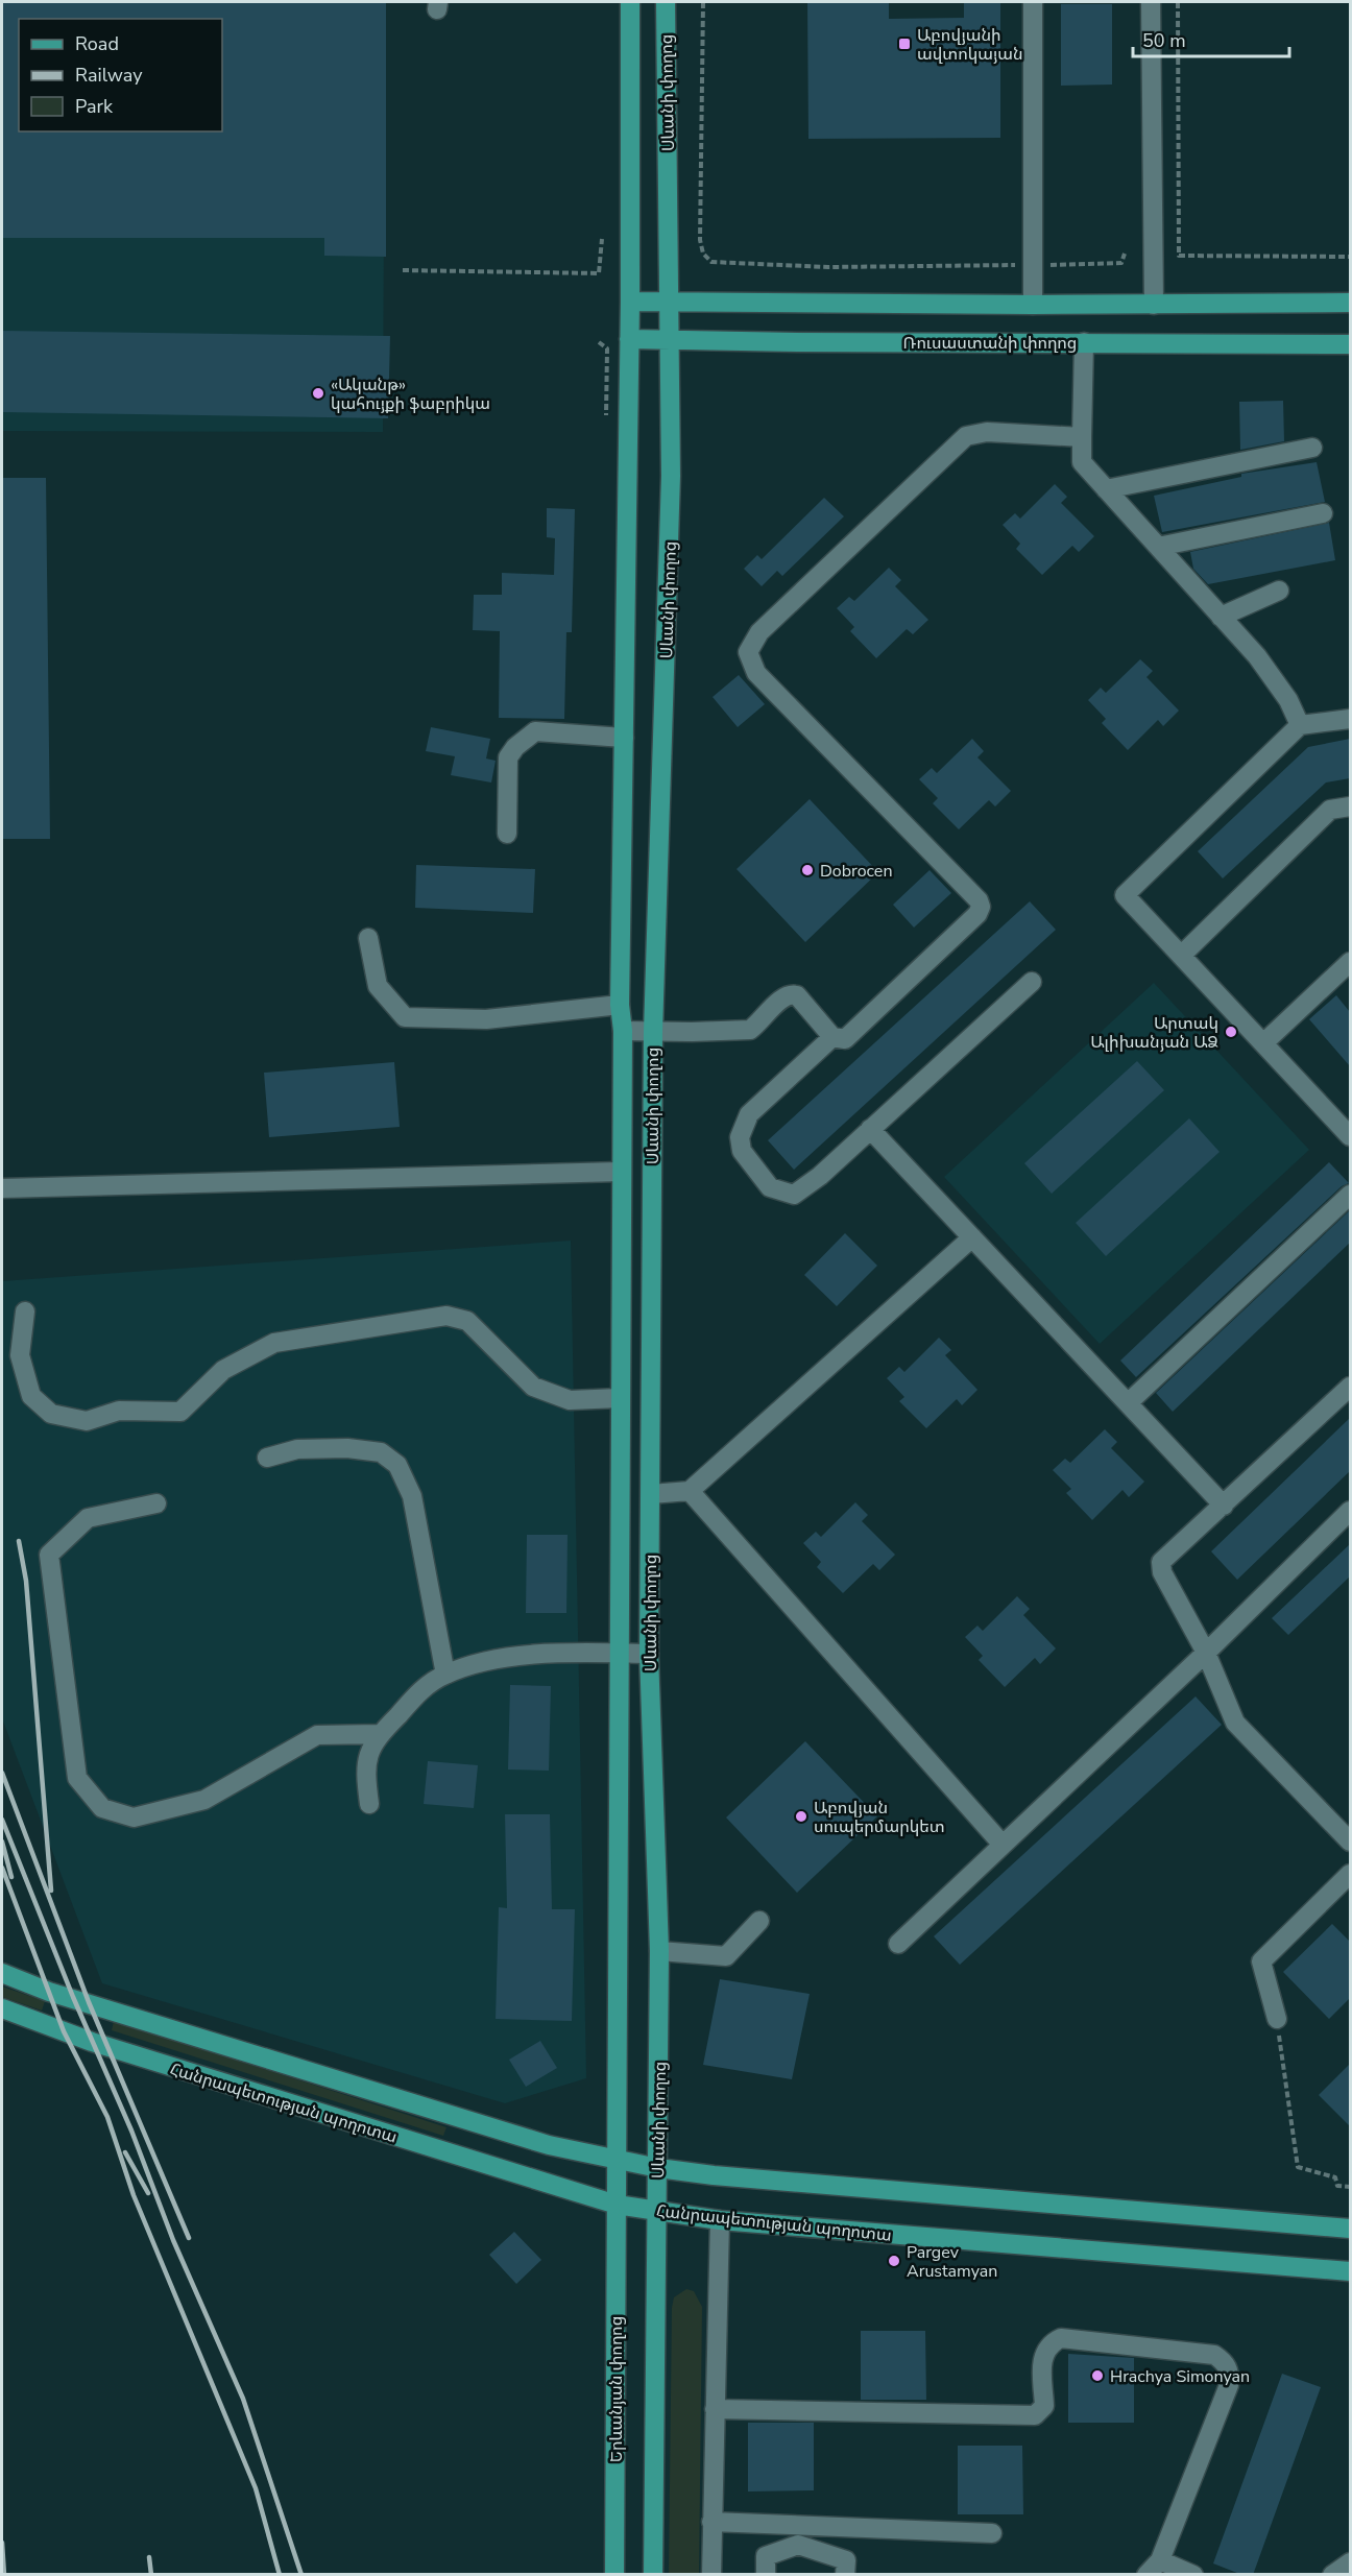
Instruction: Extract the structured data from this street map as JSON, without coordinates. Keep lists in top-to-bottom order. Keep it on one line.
{"streets":{"main road":["Սևանի փողոց","Ռուսաստանի փողոց","Հանրապետության պողոտա","Երևանյան փողոց"]},"crossings":[["Սևանի փողոց","Ռուսաստանի փողոց"],["Սևանի փողոց","Հանրապետության պողոտա"],["Սևանի փողոց","Երևանյան փողոց"],["Հանրապետության պողոտա","Երևանյան փողոց"]],"places":{"transit":["Աբովյանի ավտոկայան"],"other":["«Ականթ» կահույքի ֆաբրիկա","Dobrocen","Արտակ Ալիխանյան ԱՁ","Աբովյան սուպերմարկետ","Pargev Arustamyan","Hrachya Simonyan"]},"legend":["Road","Railway","Park"],"scale_bar":"50 m"}
